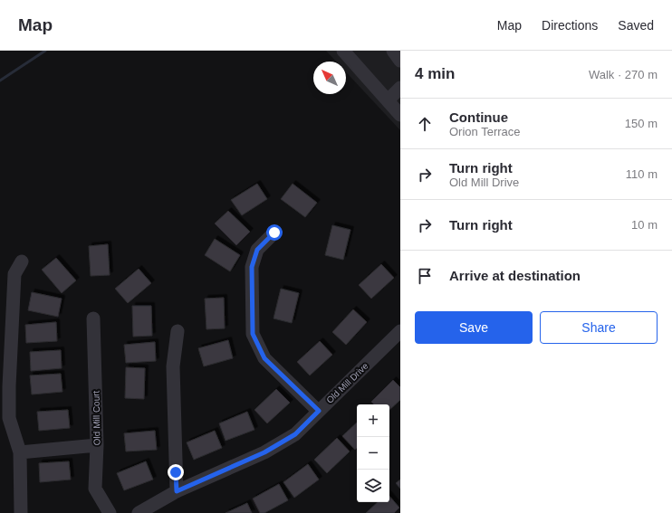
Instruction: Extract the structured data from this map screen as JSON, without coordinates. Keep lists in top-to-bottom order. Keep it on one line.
{"streets":{"street":["Old Mill Drive","Old Mill Court"]},"north":"top left","page":{"header":"Map","nav":["Map","Directions","Saved"],"heading":["4 min","Walk · 270 m"],"list":[["Continue","Orion Terrace","150 m"],["Turn right","Old Mill Drive","110 m"],["Turn right","10 m"],"Arrive at destination"],"buttons":["Save","Share"],"map_buttons":["+","−"]}}
